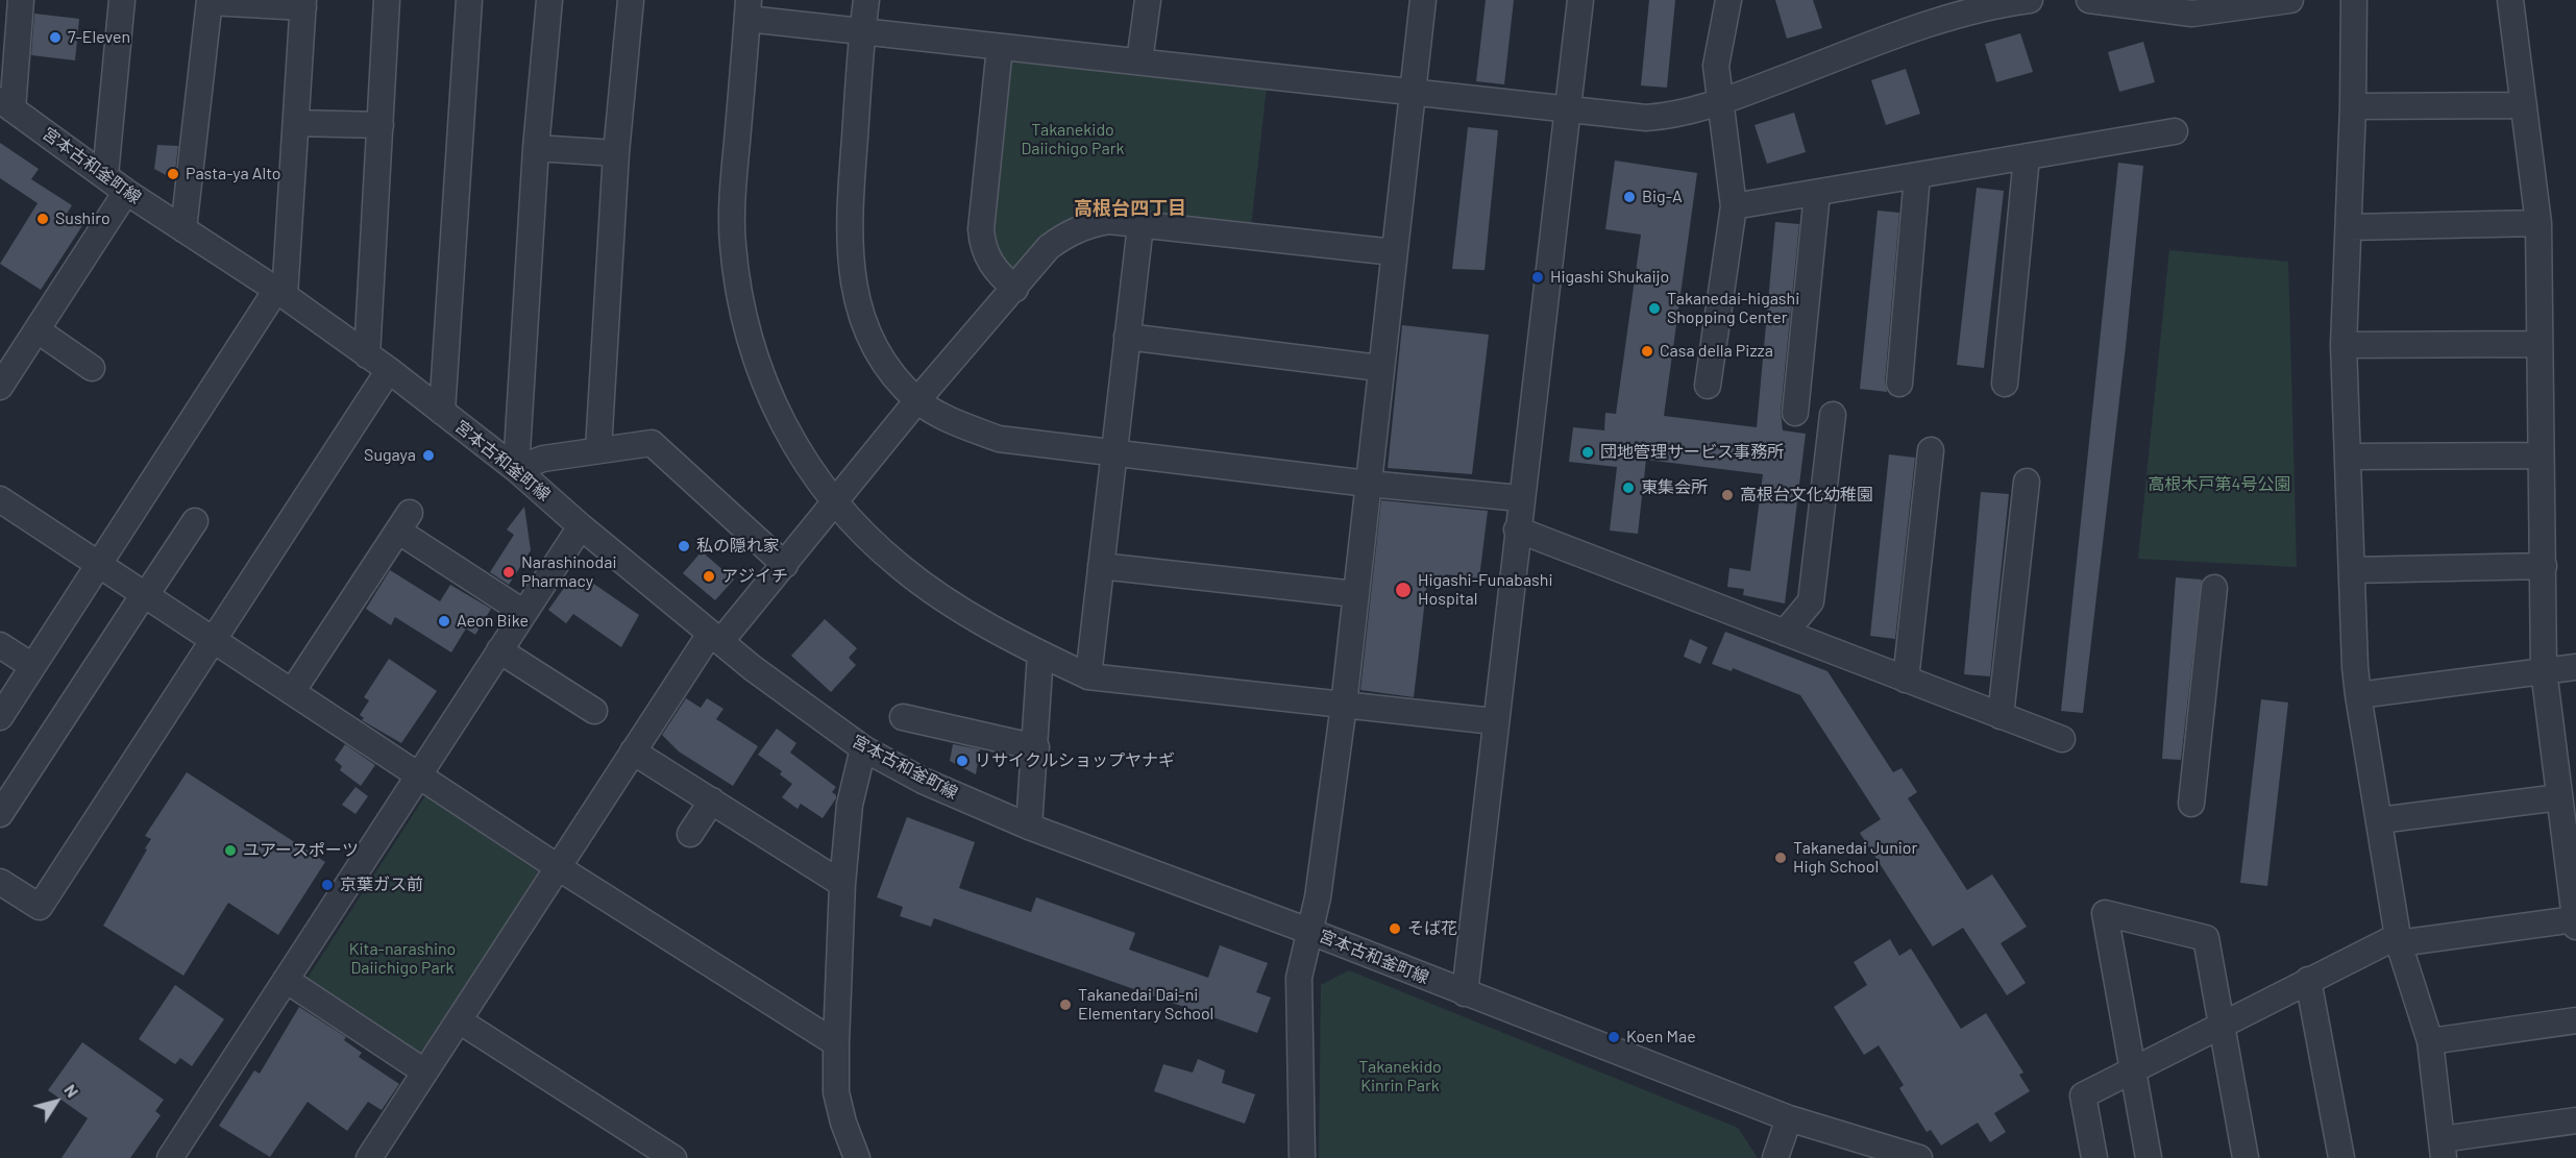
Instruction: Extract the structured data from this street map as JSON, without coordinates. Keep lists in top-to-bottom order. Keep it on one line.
{"streets":{"street":["宮本古和釜町線"]},"districts":["高根台四丁目"],"parks":["Takanekido Daiichigo Park","高根木戸第4号公園","Kita-narashino Daiichigo Park","Takanekido Kinrin Park"],"places":["7-Eleven","Pasta-ya Alto","Big-A","Sushiro","Higashi Shukaijo","Takanedai-higashi Shopping Center","Casa della Pizza","団地管理サービス事務所","Sugaya","東集会所","高根台文化幼稚園","私の隠れ家","Narashinodai Pharmacy","アジイチ","Higashi-Funabashi Hospital","Aeon Bike","リサイクルショップヤナギ","ユアースポーツ","Takanedai Junior High School","京葉ガス前","そば花","Takanedai Dai-ni Elementary School","Koen Mae"],"north":"top right"}
